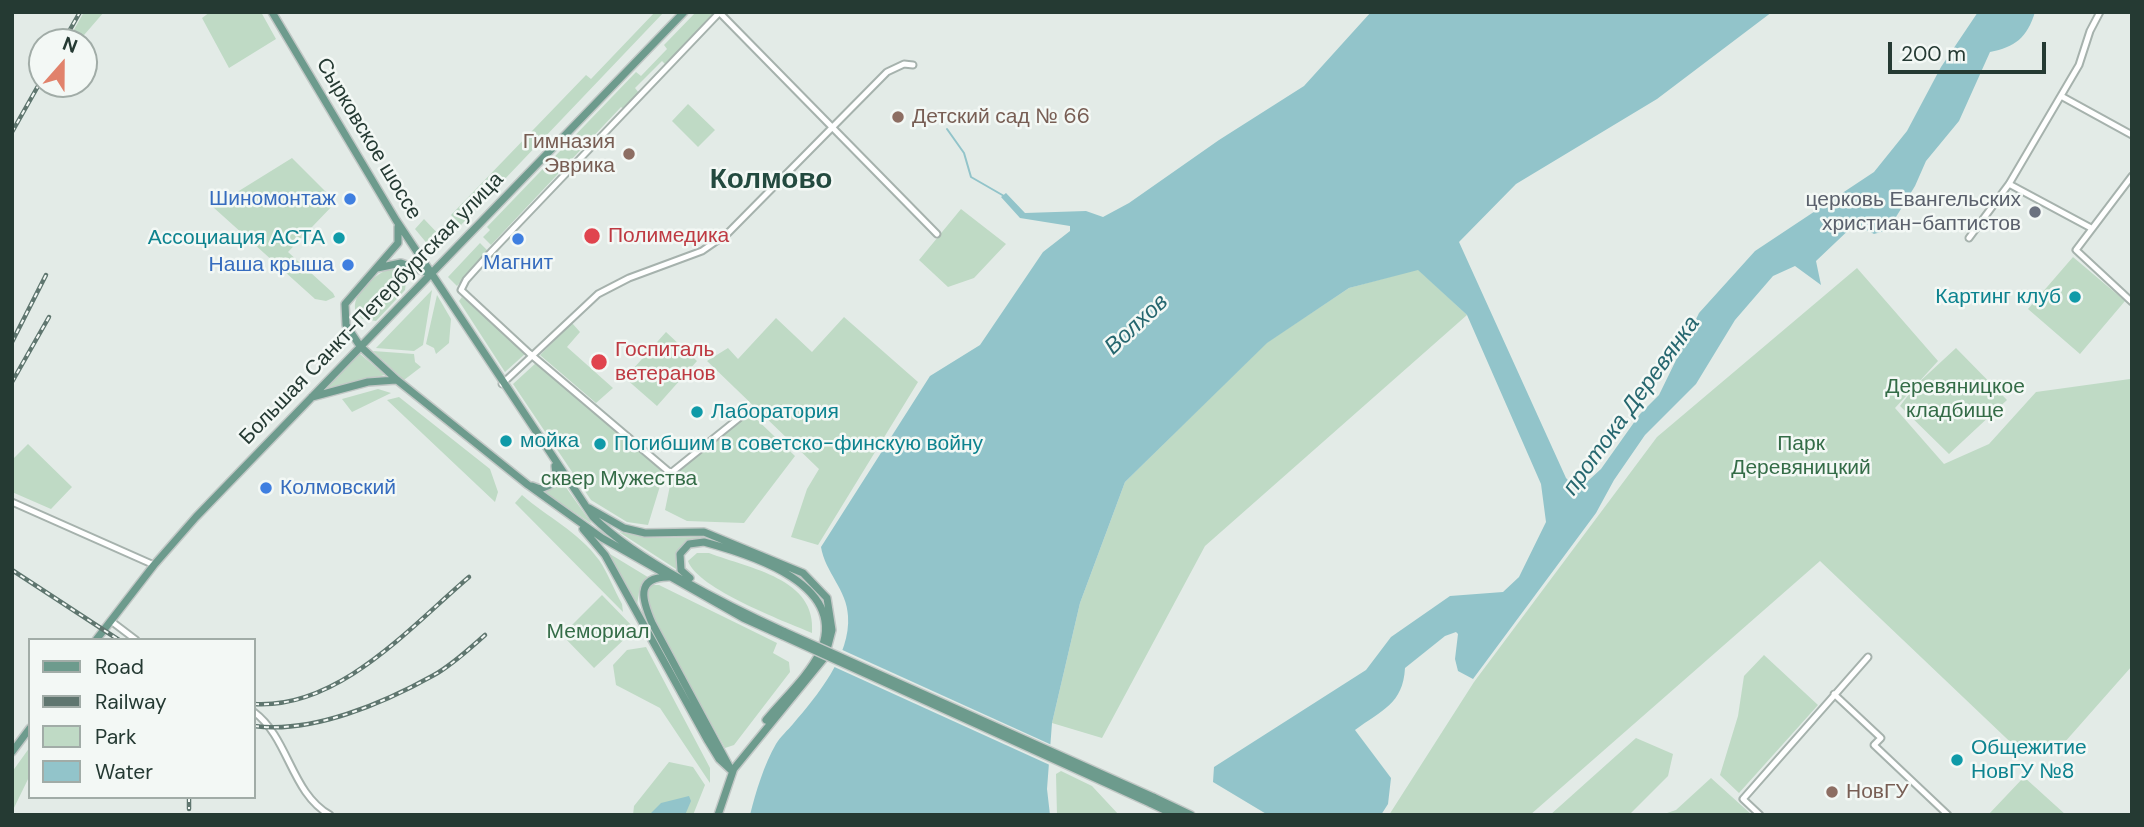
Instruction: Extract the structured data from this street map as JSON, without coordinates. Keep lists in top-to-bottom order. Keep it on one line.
{"streets":{"main road":["Сырковское шоссе","Большая Санкт-Петербургская улица"]},"crossings":[["Сырковское шоссе","Большая Санкт-Петербургская улица"]],"districts":["Колмово"],"water":["Волхов","протока Деревянка"],"parks":["Деревяницкое кладбище","Парк Деревяницкий","сквер Мужества","Мемориал"],"places":["Детский сад № 66","Гимназия Эврика","Шиномонтаж","церковь Евангельских христиан-баптистов","Полимедика","Ассоциация АСТА","Магнит","Наша крыша","Картинг клуб","Госпиталь ветеранов","Лаборатория","мойка","Погибшим в советско-финскую войну","Колмовский","Общежитие НовГУ №8","НовГУ"],"legend":["Road","Railway","Park","Water"],"scale_bar":"200 m","north":"top"}
